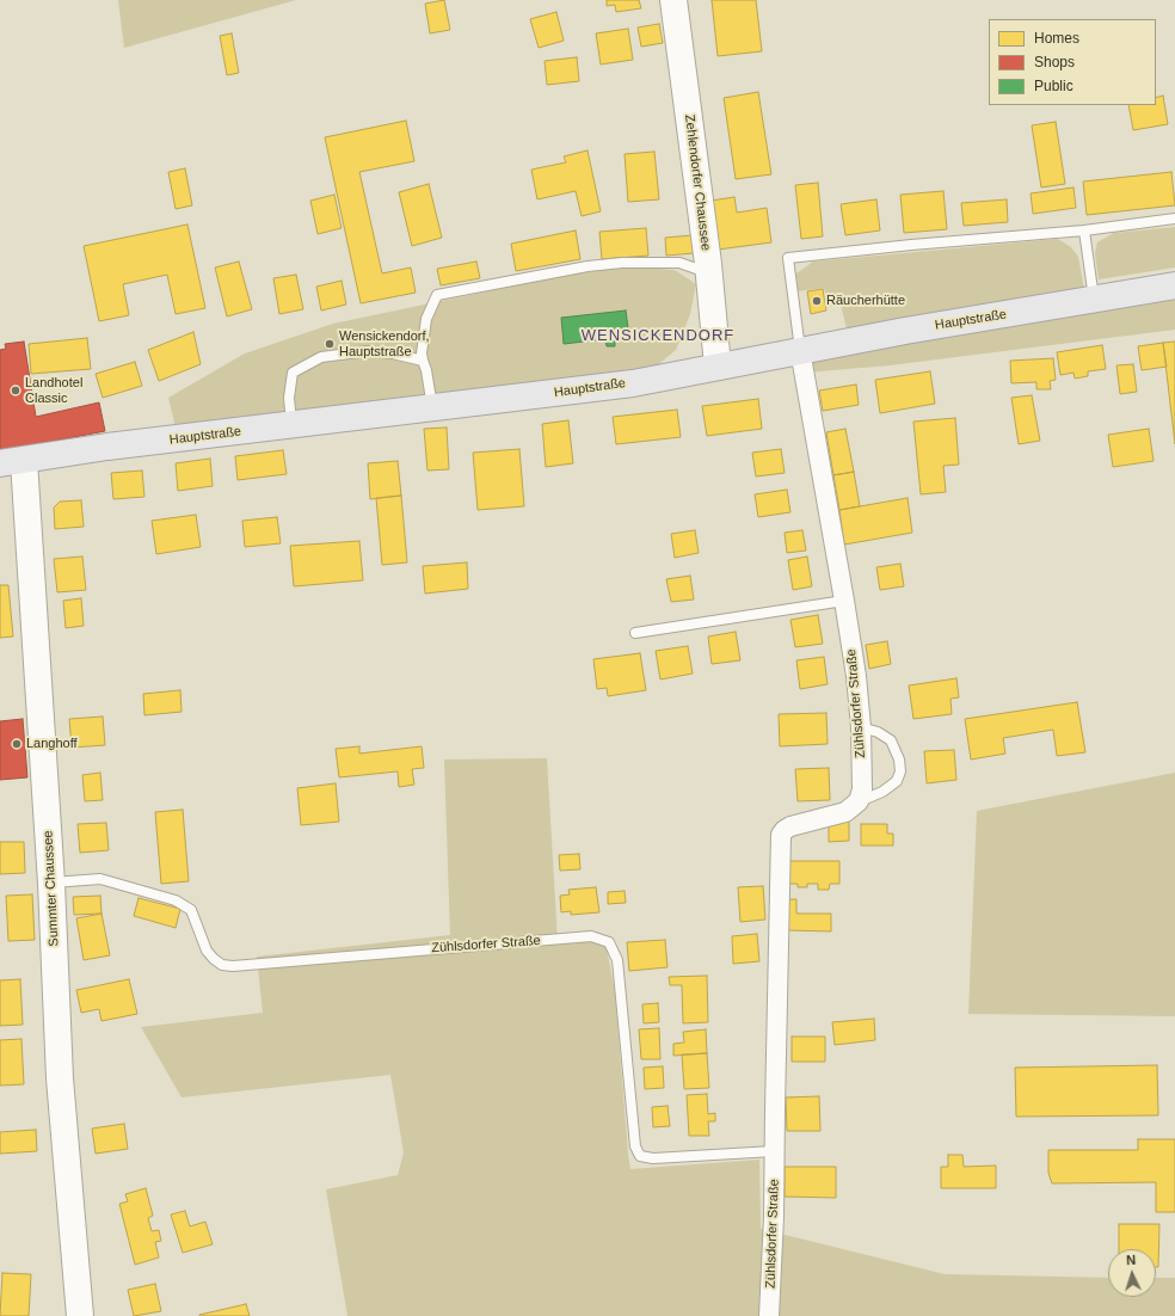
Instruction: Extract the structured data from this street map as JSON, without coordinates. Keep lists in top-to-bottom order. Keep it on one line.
{"streets":{"main road":["Zehlendorfer Chaussee","Hauptstraße","Summter Chaussee"],"street":["Zühlsdorfer Straße"]},"crossings":[["Zehlendorfer Chaussee","Hauptstraße"],["Hauptstraße","Zühlsdorfer Straße"],["Hauptstraße","Summter Chaussee"],["Zühlsdorfer Straße","Summter Chaussee"]],"districts":["WENSICKENDORF"],"places":["Räucherhütte","Wensickendorf, Hauptstraße","Landhotel Classic","Langhoff"],"legend":["Homes","Shops","Public"],"north":"top"}
